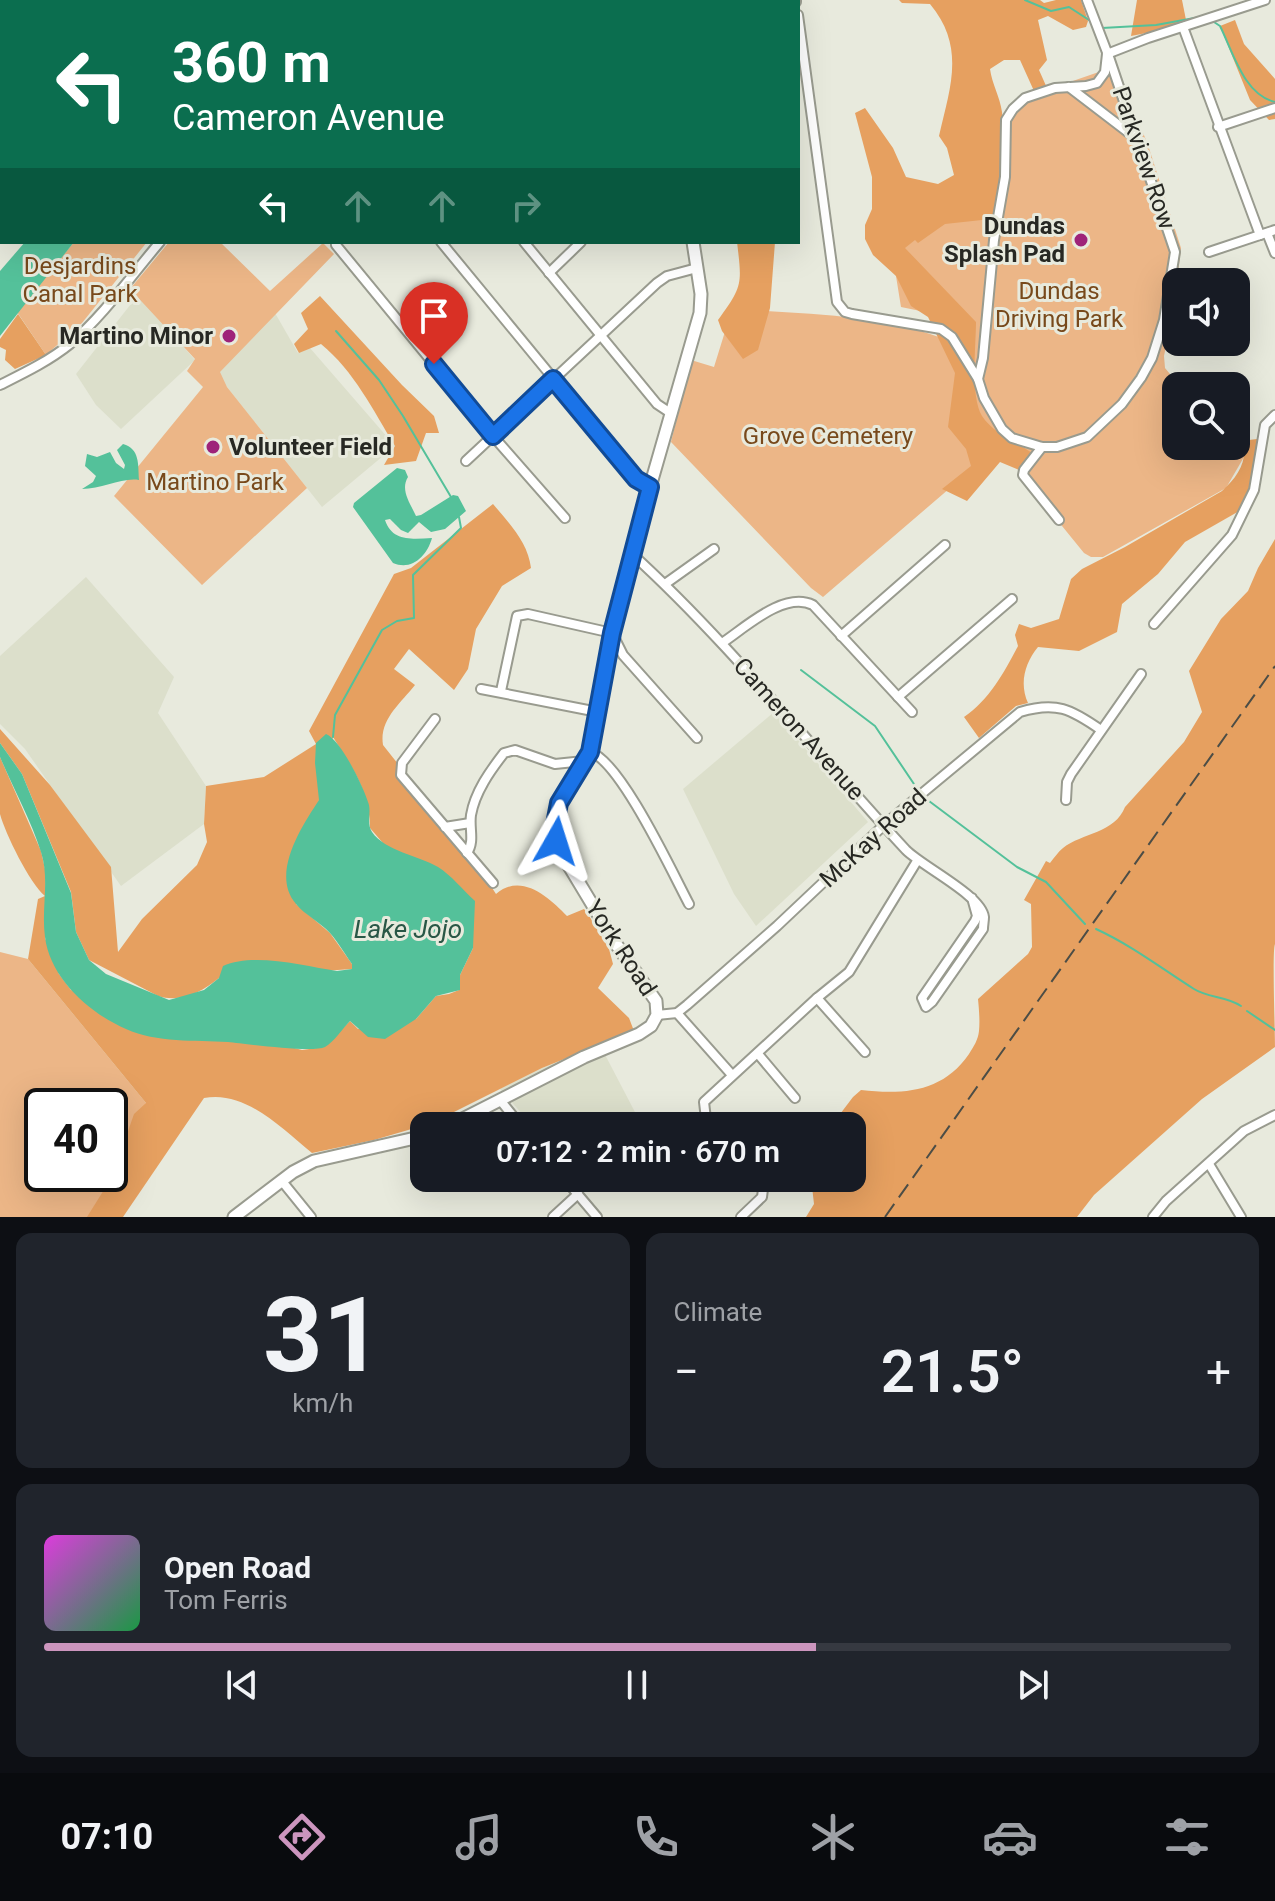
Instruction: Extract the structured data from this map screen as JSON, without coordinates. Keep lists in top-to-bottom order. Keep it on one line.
{"streets":{"street":["Parkview Row","Cameron Avenue","McKay Road","York Road"]},"crossings":[["Cameron Avenue","McKay Road"],["Cameron Avenue","York Road"]],"water":["Lake Jojo"],"parks":["Desjardins Canal Park","Dundas Driving Park","Grove Cemetery","Martino Park"],"places":["Dundas Splash Pad","Martino Minor","Volunteer Field"],"page":{"turn":["360 m","Cameron Avenue"],"limit":"40","trip":"07:12 · 2 min · 670 m","tile":[["31","km/h"],"Climate"],"heat":["−","21.5°","+"],"song":["Open Road","Tom Ferris"],"tabs":"07:10"}}
